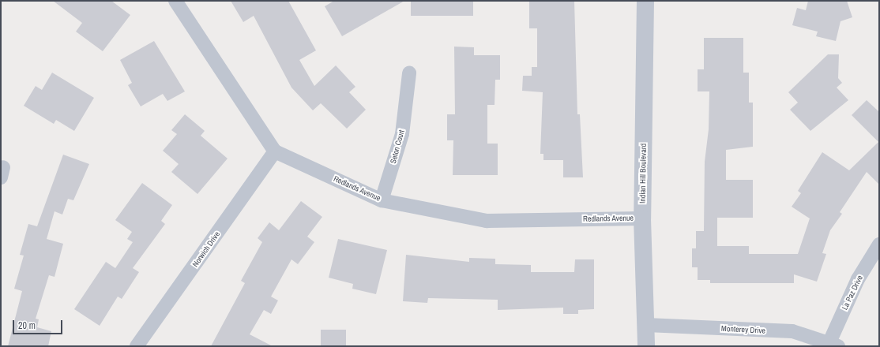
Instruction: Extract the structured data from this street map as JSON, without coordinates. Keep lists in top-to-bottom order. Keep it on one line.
{"streets":{"street":["Seton Court","Indian Hill Boulevard","Redlands Avenue","Norwich Drive","La Paz Drive","Monterey Drive"]},"crossings":[["Seton Court","Redlands Avenue"],["Indian Hill Boulevard","Redlands Avenue"],["Indian Hill Boulevard","Monterey Drive"],["Redlands Avenue","Norwich Drive"],["La Paz Drive","Monterey Drive"]],"scale_bar":"20 m"}
